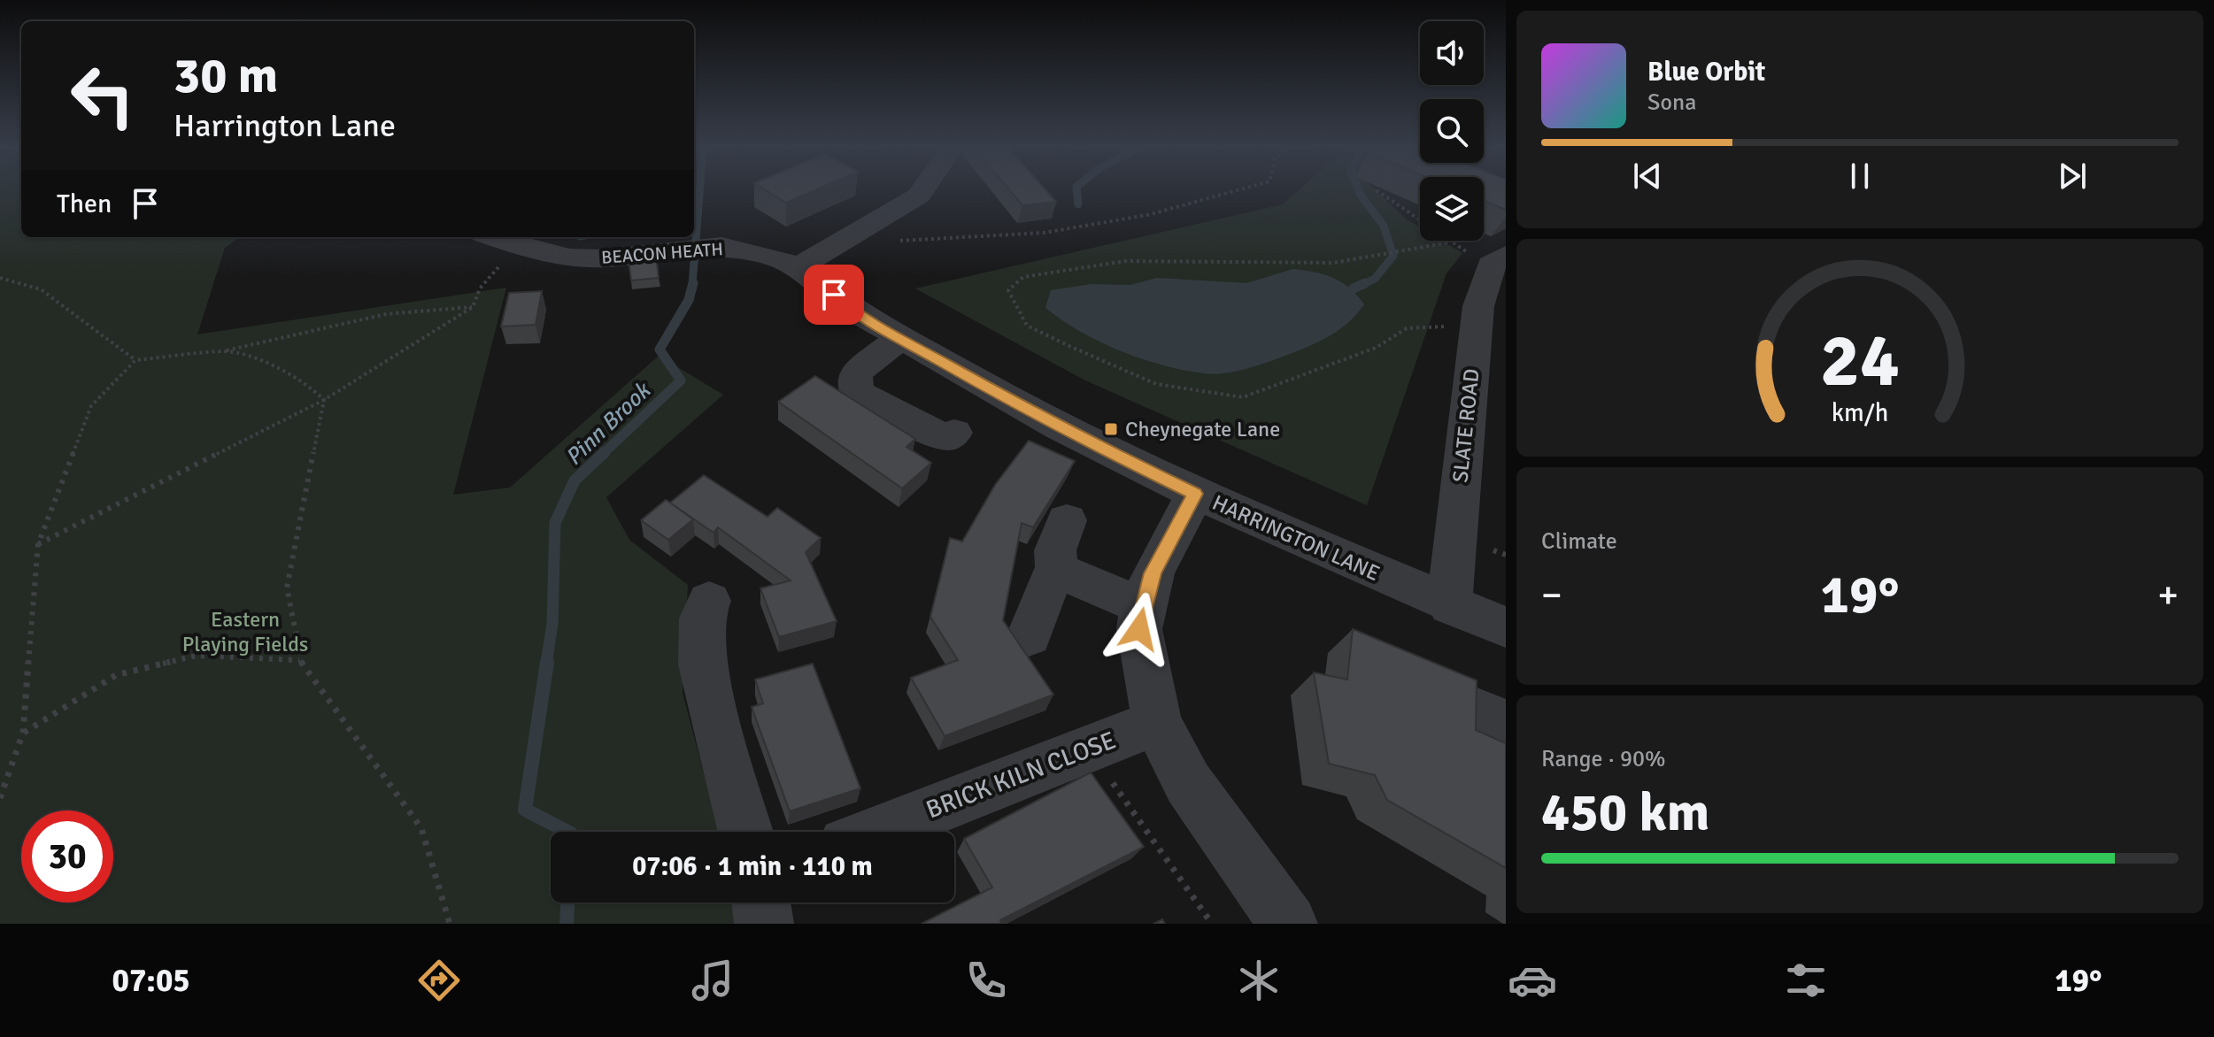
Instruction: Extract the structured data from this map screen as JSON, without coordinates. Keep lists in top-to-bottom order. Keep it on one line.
{"streets":{"street":["BEACON HEATH","SLATE ROAD","HARRINGTON LANE","BRICK KILN CLOSE"]},"crossings":[["BEACON HEATH","HARRINGTON LANE"],["SLATE ROAD","HARRINGTON LANE"]],"water":["Pinn Brook"],"parks":["Eastern Playing Fields"],"places":{"transit":["Cheynegate Lane"]},"page":{"turn":["30 m","Harrington Lane"],"song":["Blue Orbit","Sona"],"then":"Then","tile":["Climate",["Range · 90%","450 km"]],"heat":["−","19°","+"],"limit":"30","trip":"07:06 · 1 min · 110 m","tabs":["07:05","19°"],"gauge":["24","km/h"]}}
